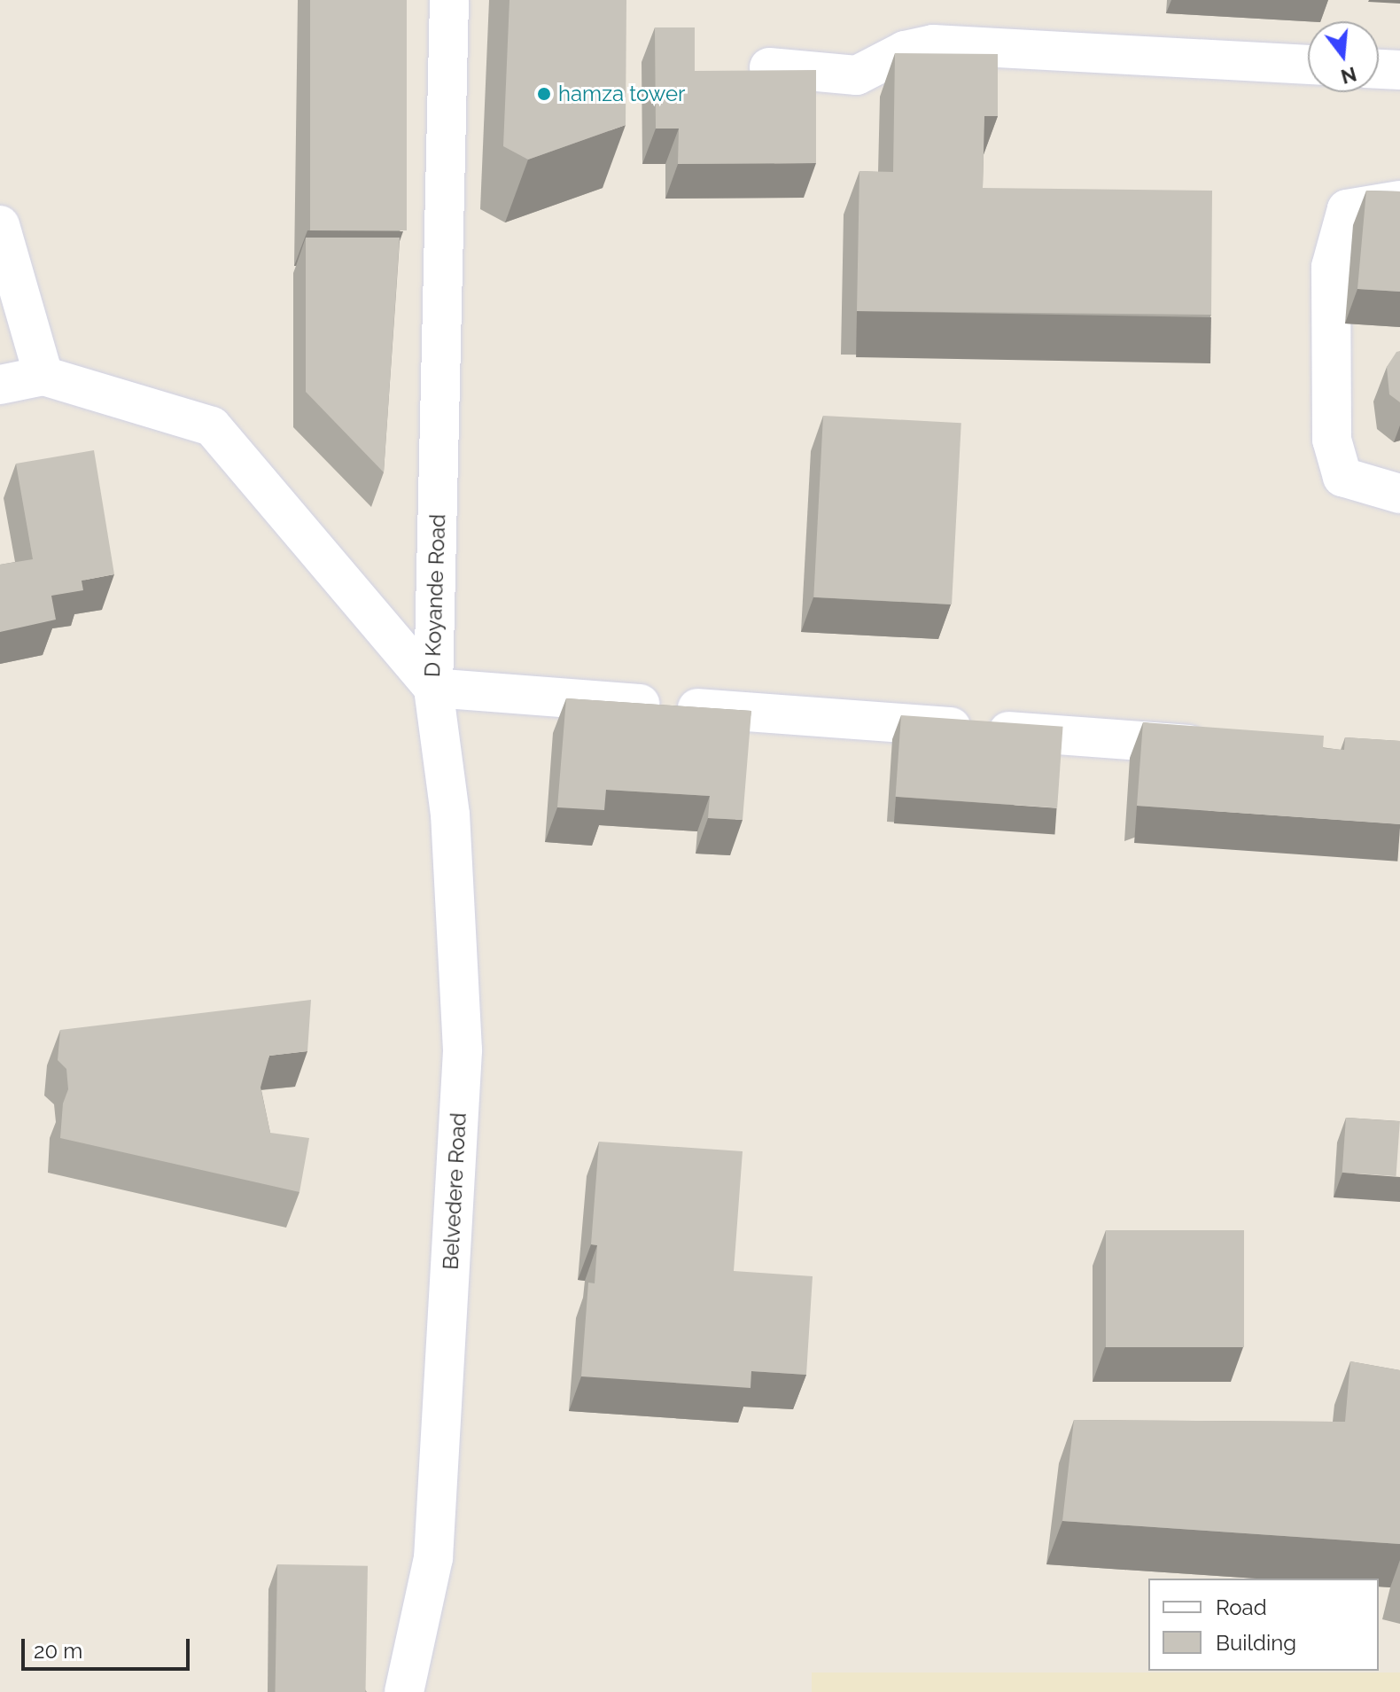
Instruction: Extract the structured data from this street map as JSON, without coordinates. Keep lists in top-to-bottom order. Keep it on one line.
{"streets":{"street":["D Koyande Road","Belvedere Road"]},"crossings":[["D Koyande Road","Belvedere Road"]],"places":["hamza tower"],"legend":["Road","Building"],"scale_bar":"20 m","north":"bottom"}
